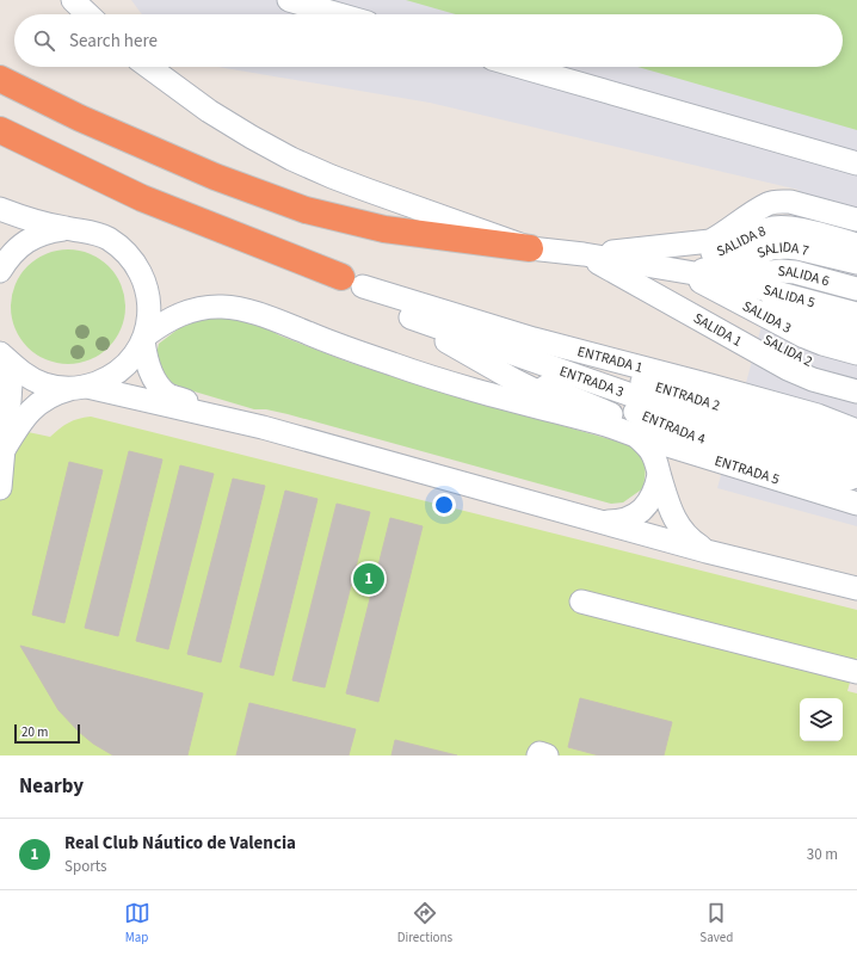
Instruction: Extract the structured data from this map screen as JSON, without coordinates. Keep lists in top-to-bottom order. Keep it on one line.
{"streets":{"street":["SALIDA 8","SALIDA 7","SALIDA 6","SALIDA 5","SALIDA 3","SALIDA 1","SALIDA 2","ENTRADA 1","ENTRADA 3","ENTRADA 2","ENTRADA 4","ENTRADA 5"]},"crossings":[["SALIDA 8","SALIDA 2"],["SALIDA 7","SALIDA 3"],["SALIDA 6","SALIDA 5"],["ENTRADA 1","ENTRADA 2"]],"scale_bar":"20 m","page":{"search":"Search here","pins":"1","scale":"20 m","heading":"Nearby","list":[{"mark":"1","name":"Real Club Náutico de Valencia","note":"Sports","value":"30 m"}],"nav":["Map","Directions","Saved"]}}
